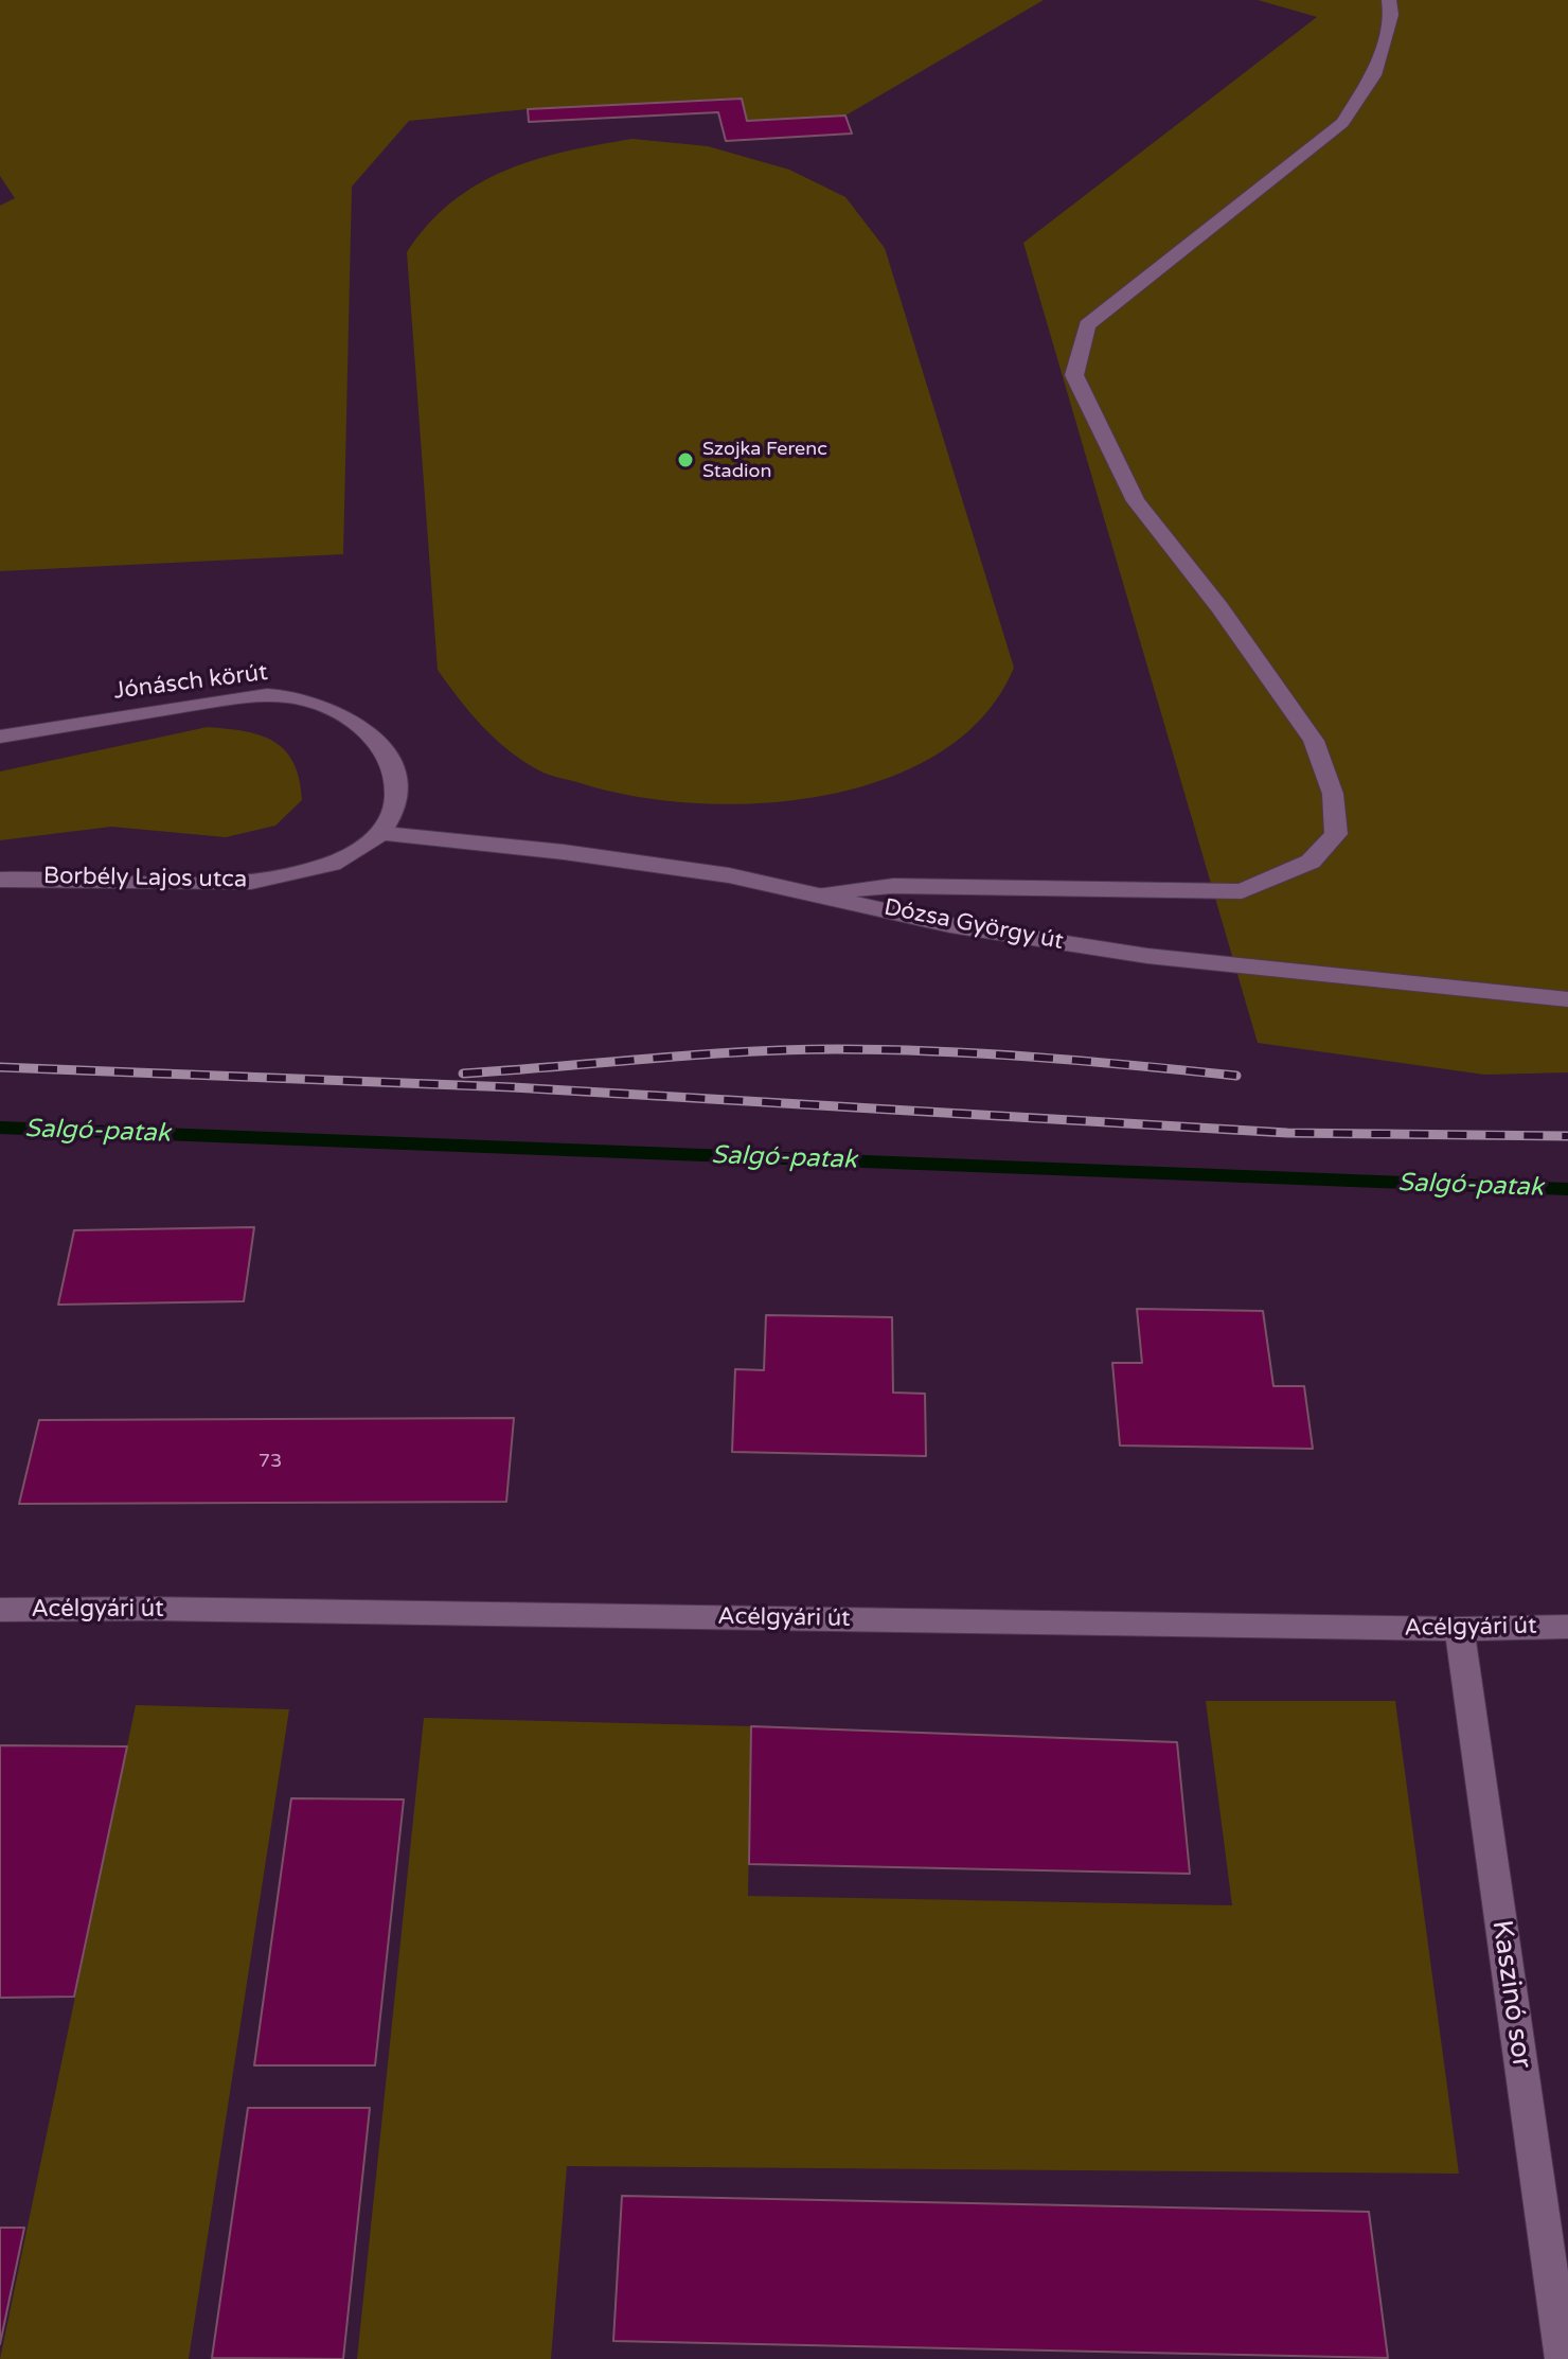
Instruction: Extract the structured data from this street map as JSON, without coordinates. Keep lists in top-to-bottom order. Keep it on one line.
{"streets":{"street":["Jónásch körút","Borbély Lajos utca","Dózsa György út","Acélgyári út","Kaszinó sor"]},"crossings":[["Jónásch körút","Borbély Lajos utca"],["Jónásch körút","Dózsa György út"],["Borbély Lajos utca","Dózsa György út"],["Acélgyári út","Kaszinó sor"]],"water":["Salgó-patak"],"places":["Szojka Ferenc Stadion"],"house_numbers":["73"]}
